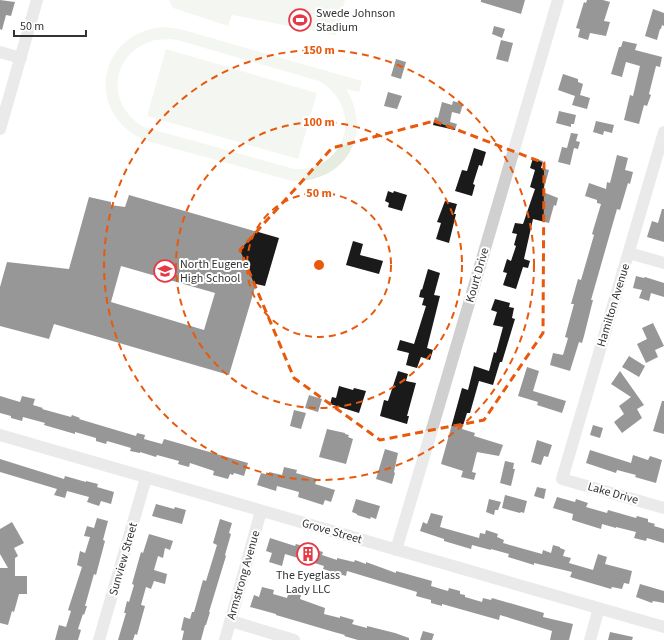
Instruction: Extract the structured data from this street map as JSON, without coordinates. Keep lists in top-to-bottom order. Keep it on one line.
{"streets":{"street":["Kourt Drive","Hamilton Avenue","Lake Drive","Grove Street","Sunview Street","Armstrong Avenue"]},"crossings":[["Kourt Drive","Grove Street"],["Hamilton Avenue","Lake Drive"],["Grove Street","Sunview Street"],["Grove Street","Armstrong Avenue"]],"places":{"sports":["Swede Johnson Stadium"],"school or university":["North Eugene High School"],"building":["The Eyeglass Lady LLC"]},"scale_bar":"50 m","rings":["150 m","100 m","50 m"]}
